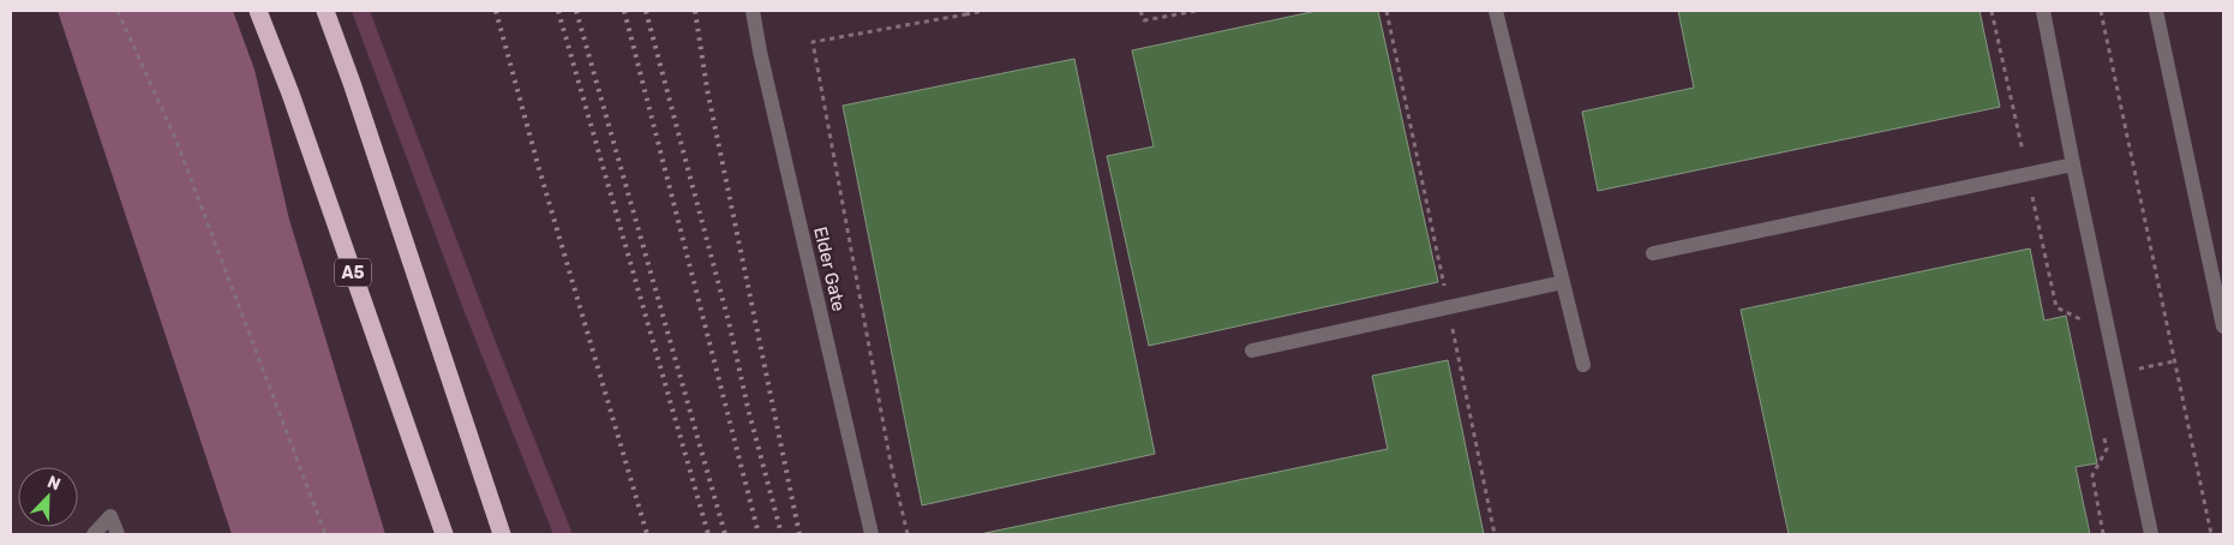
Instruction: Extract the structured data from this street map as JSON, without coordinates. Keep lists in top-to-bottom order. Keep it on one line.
{"streets":{"highway":["A5"],"street":["Elder Gate"]},"north":"top right"}
